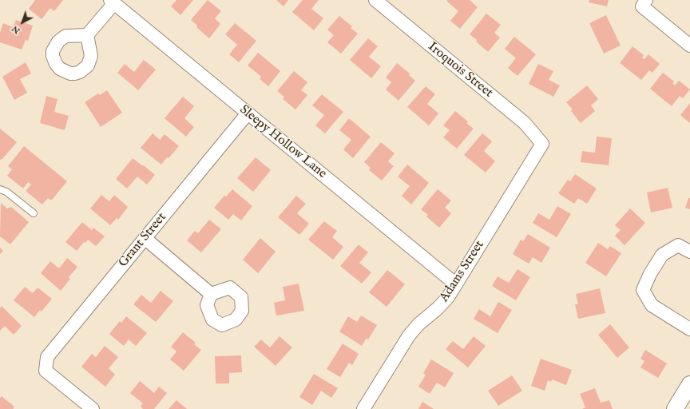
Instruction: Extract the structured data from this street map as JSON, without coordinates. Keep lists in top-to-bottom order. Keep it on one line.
{"streets":{"street":["Iroquois Street","Sleepy Hollow Lane","Grant Street","Adams Street"]},"crossings":[["Iroquois Street","Adams Street"],["Sleepy Hollow Lane","Grant Street"],["Sleepy Hollow Lane","Adams Street"]],"north":"bottom left"}
